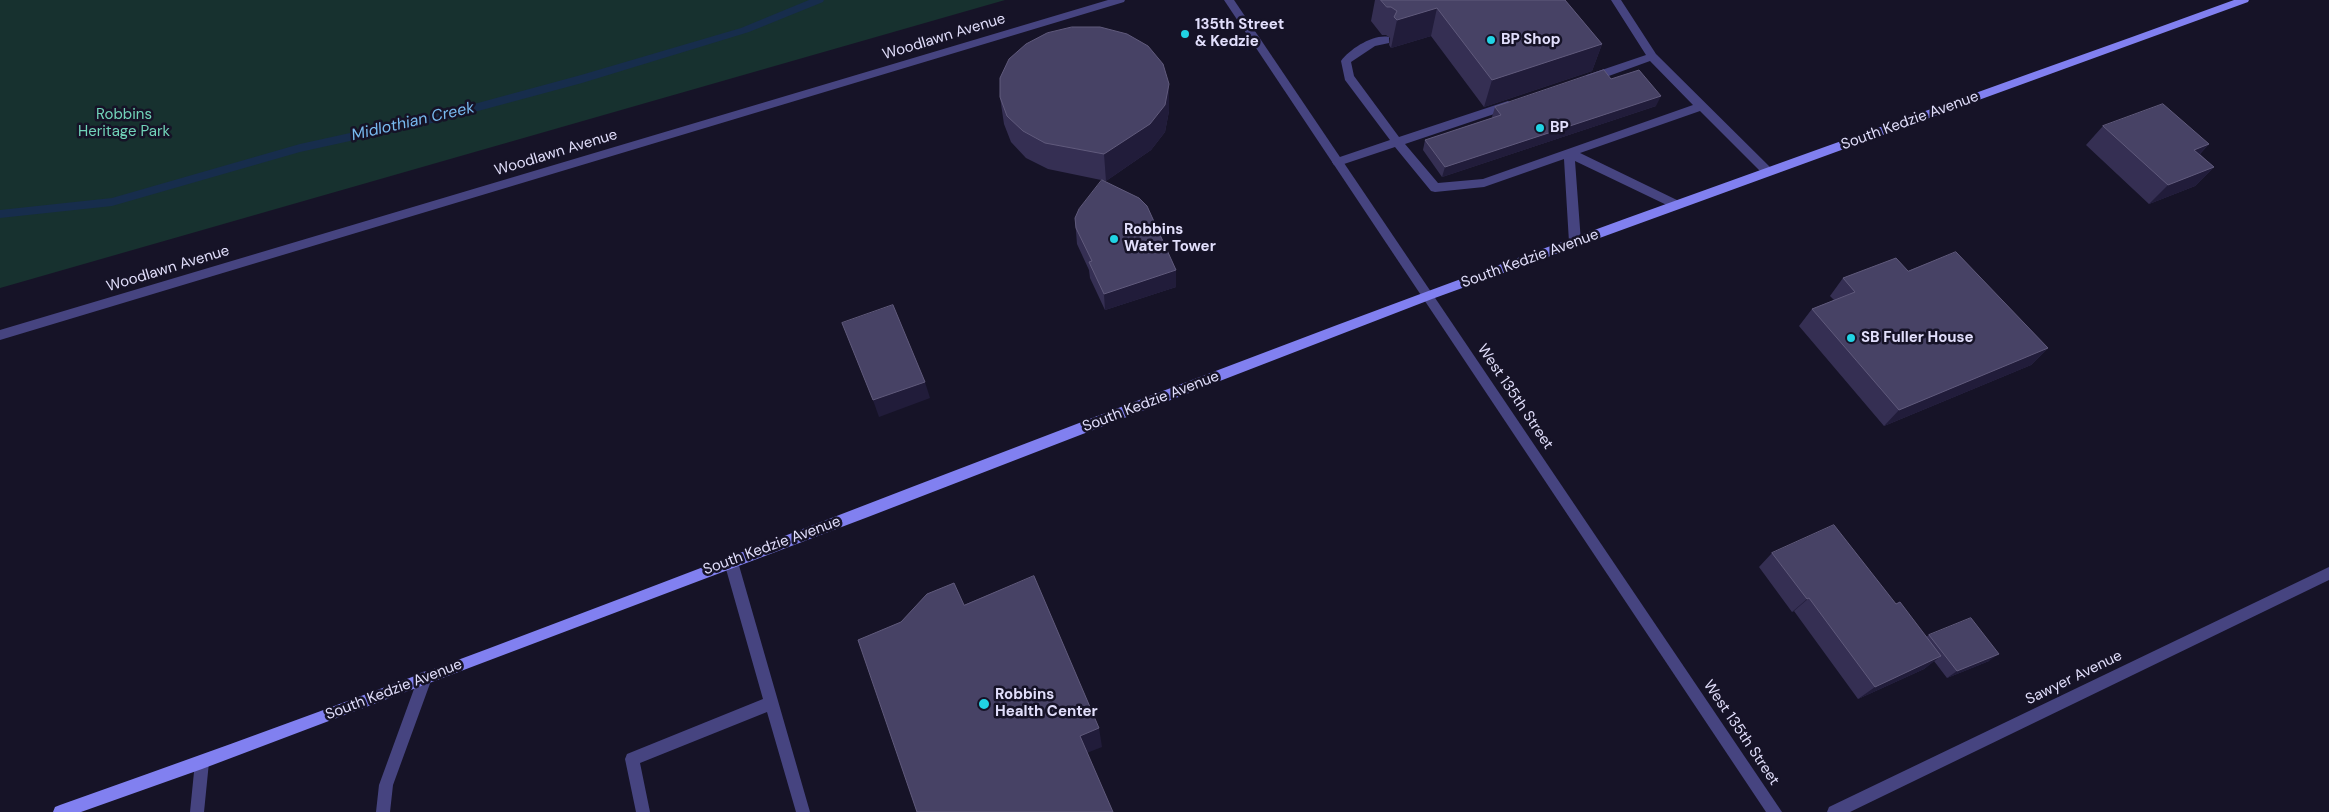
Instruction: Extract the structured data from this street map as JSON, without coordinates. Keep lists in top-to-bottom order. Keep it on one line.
{"streets":{"main road":["South Kedzie Avenue"],"street":["Woodlawn Avenue","West 135th Street","Sawyer Avenue"]},"crossings":[["South Kedzie Avenue","West 135th Street"]],"water":["Midlothian Creek"],"parks":["Robbins Heritage Park"],"places":["135th Street & Kedzie","BP Shop","BP","Robbins Water Tower","SB Fuller House","Robbins Health Center"]}
